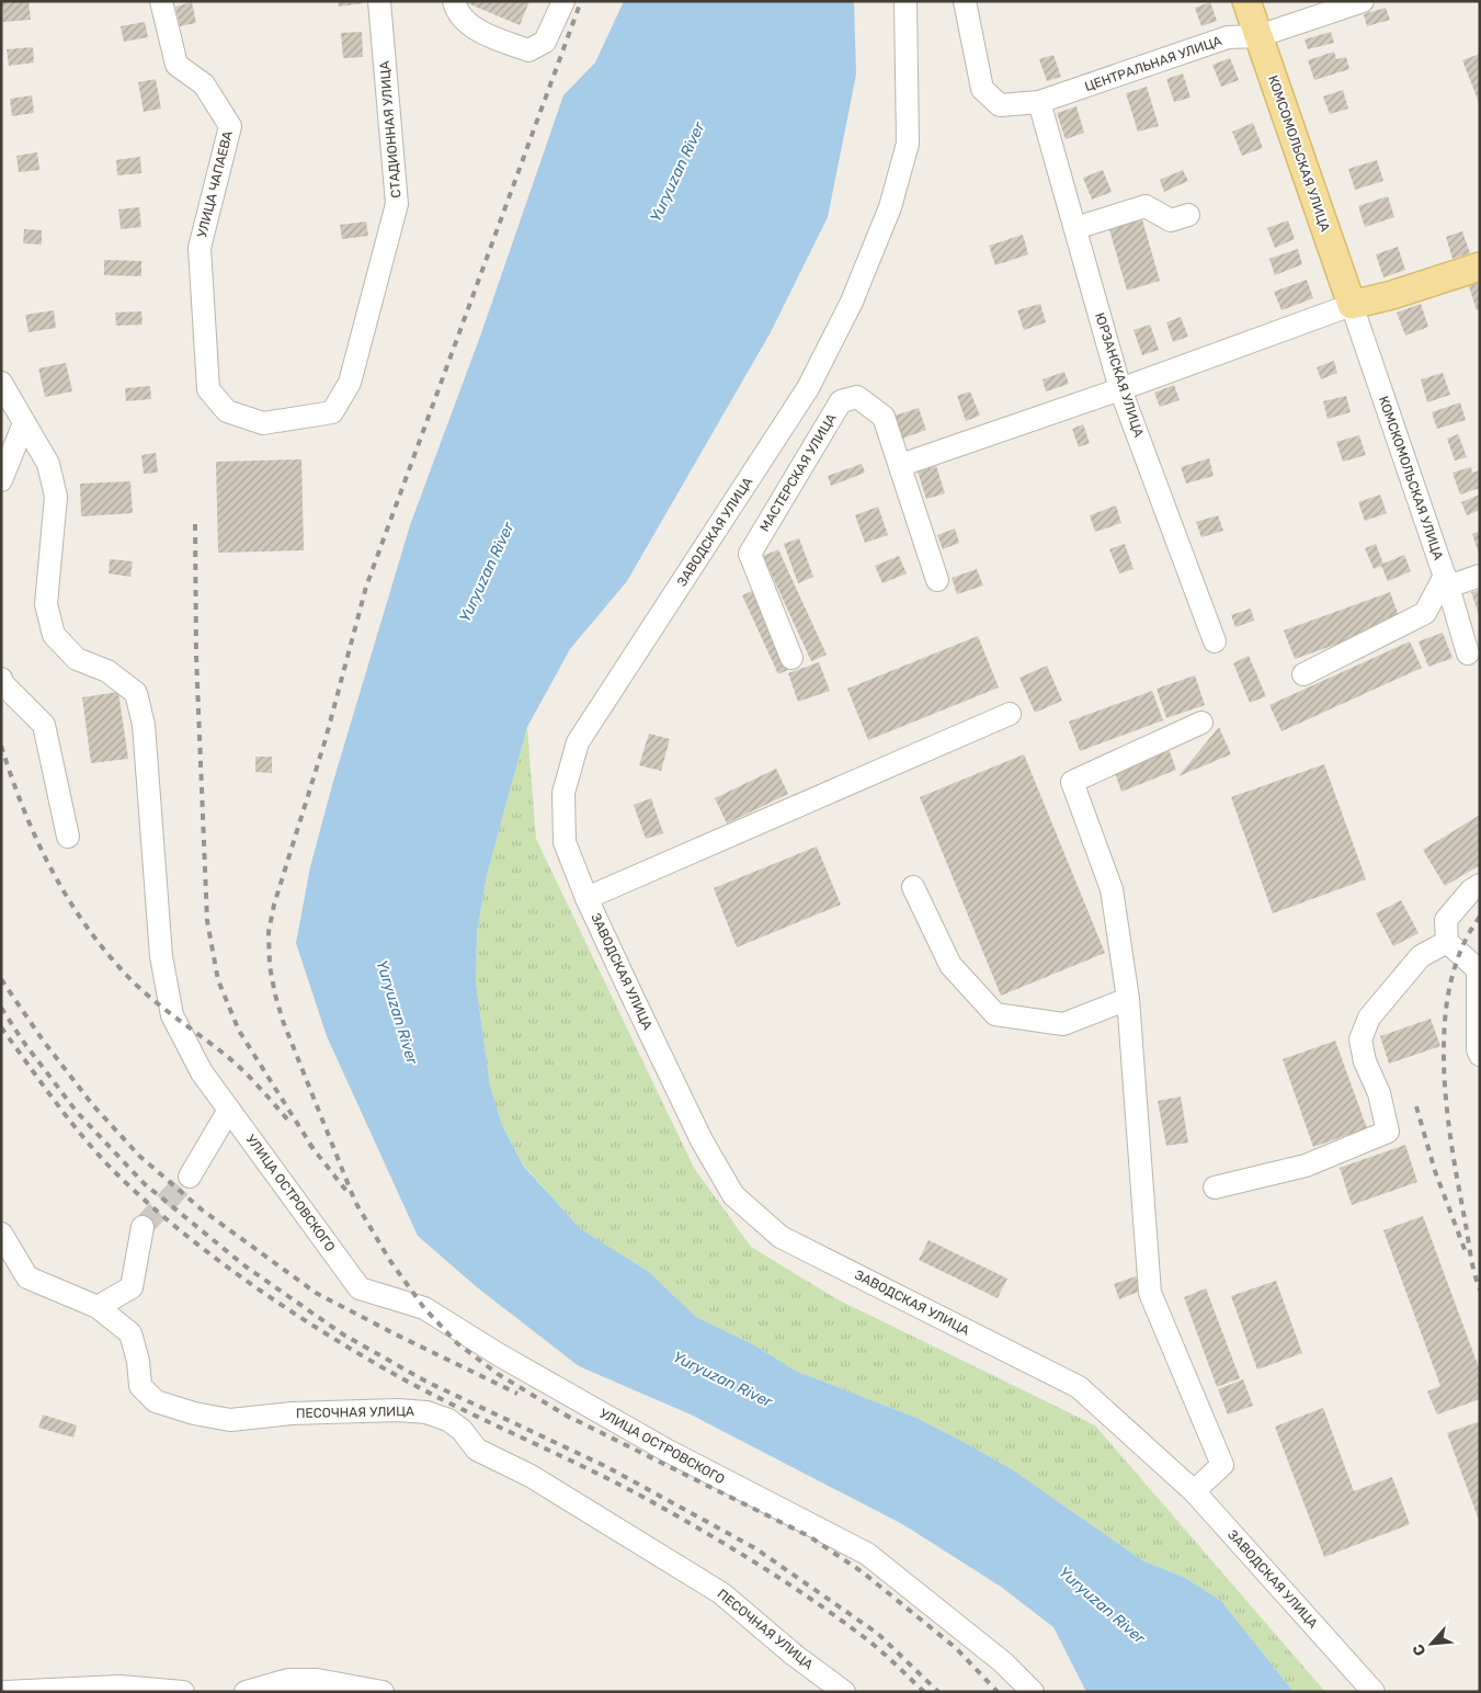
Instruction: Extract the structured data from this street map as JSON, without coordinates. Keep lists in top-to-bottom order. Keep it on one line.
{"streets":{"main road":["КОМСОМОЛЬСКАЯ УЛИЦА"],"street":["ЦЕНТРАЛЬНАЯ УЛИЦА","СТАДИОННАЯ УЛИЦА","УЛИЦА ЧАПАЕВА","ЮРЗАНСКАЯ УЛИЦА","МАСТЕРСКАЯ УЛИЦА","КОМСКОМОЛЬСКАЯ УЛИЦА","ЗАВОДСКАЯ УЛИЦА","УЛИЦА ОСТРОВСКОГО","ПЕСОЧНАЯ УЛИЦА"]},"crossings":[["ЦЕНТРАЛЬНАЯ УЛИЦА","КОМСОМОЛЬСКАЯ УЛИЦА"],["ЦЕНТРАЛЬНАЯ УЛИЦА","ЮРЗАНСКАЯ УЛИЦА"],["СТАДИОННАЯ УЛИЦА","УЛИЦА ЧАПАЕВА"],["КОМСОМОЛЬСКАЯ УЛИЦА","КОМСКОМОЛЬСКАЯ УЛИЦА"]],"water":["Yuryuzan River"],"north":"bottom left"}
